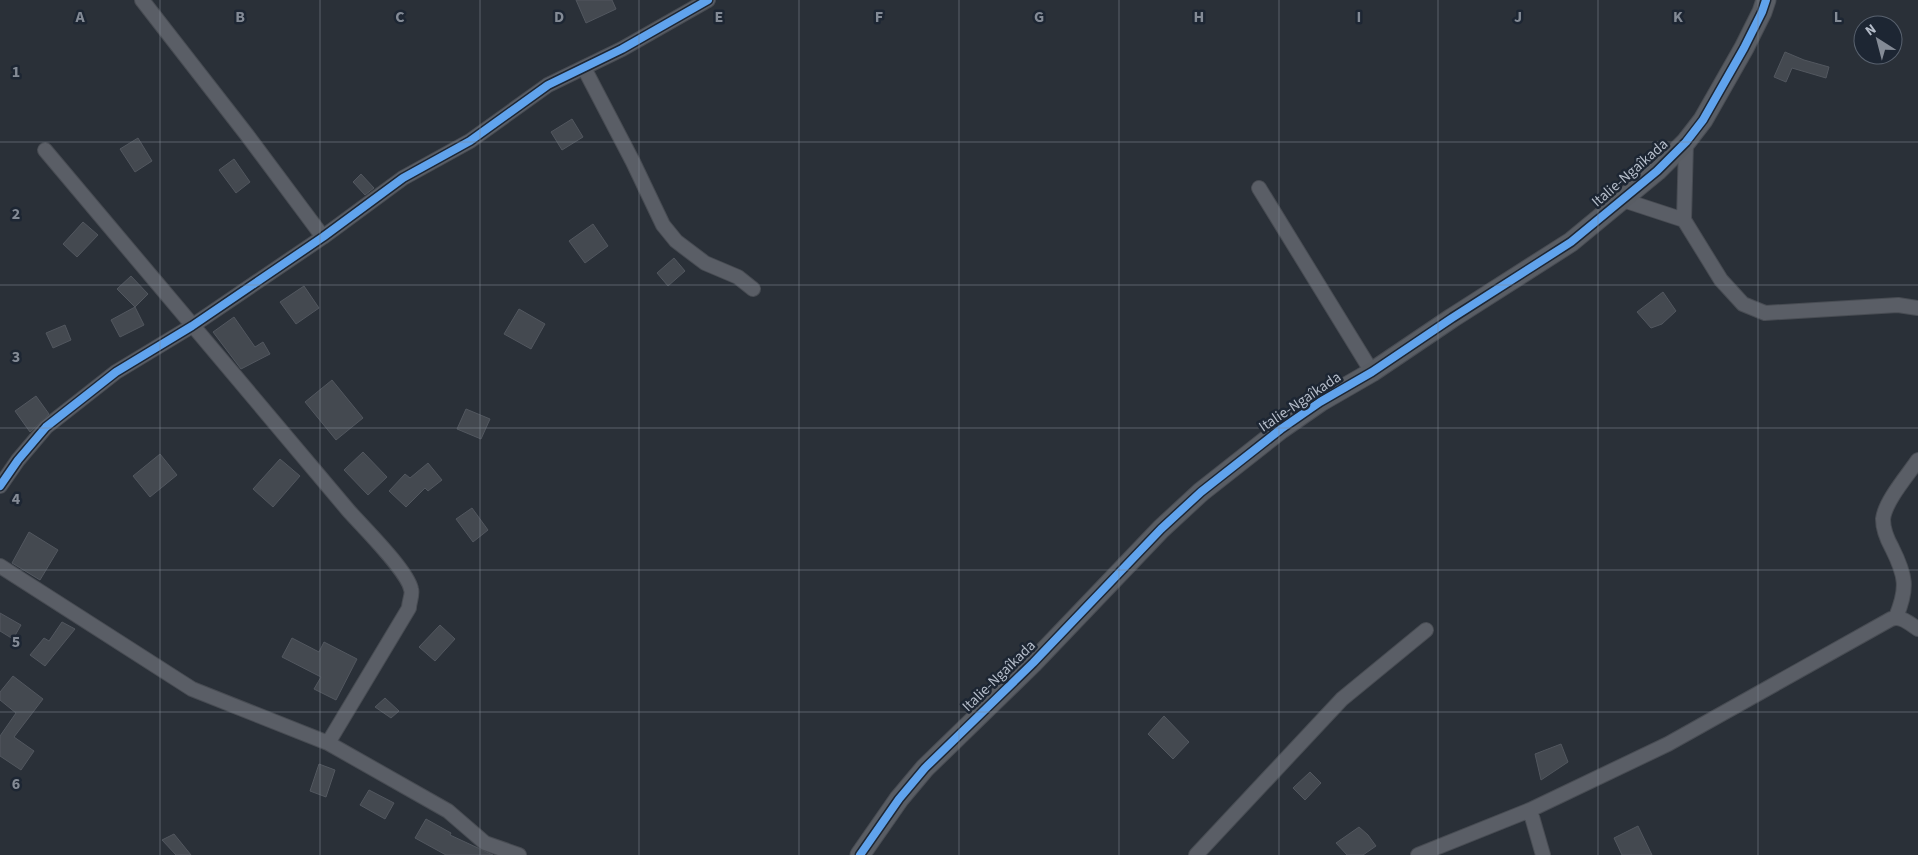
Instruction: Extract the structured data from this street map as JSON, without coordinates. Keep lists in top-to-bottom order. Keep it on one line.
{"streets":{"street":["Italie-Ngaîkada"]},"north":"top left","grid":{"columns":["A","B","C","D","E","F","G","H","I","J","K","L"],"rows":["1","2","3","4","5","6"]}}
